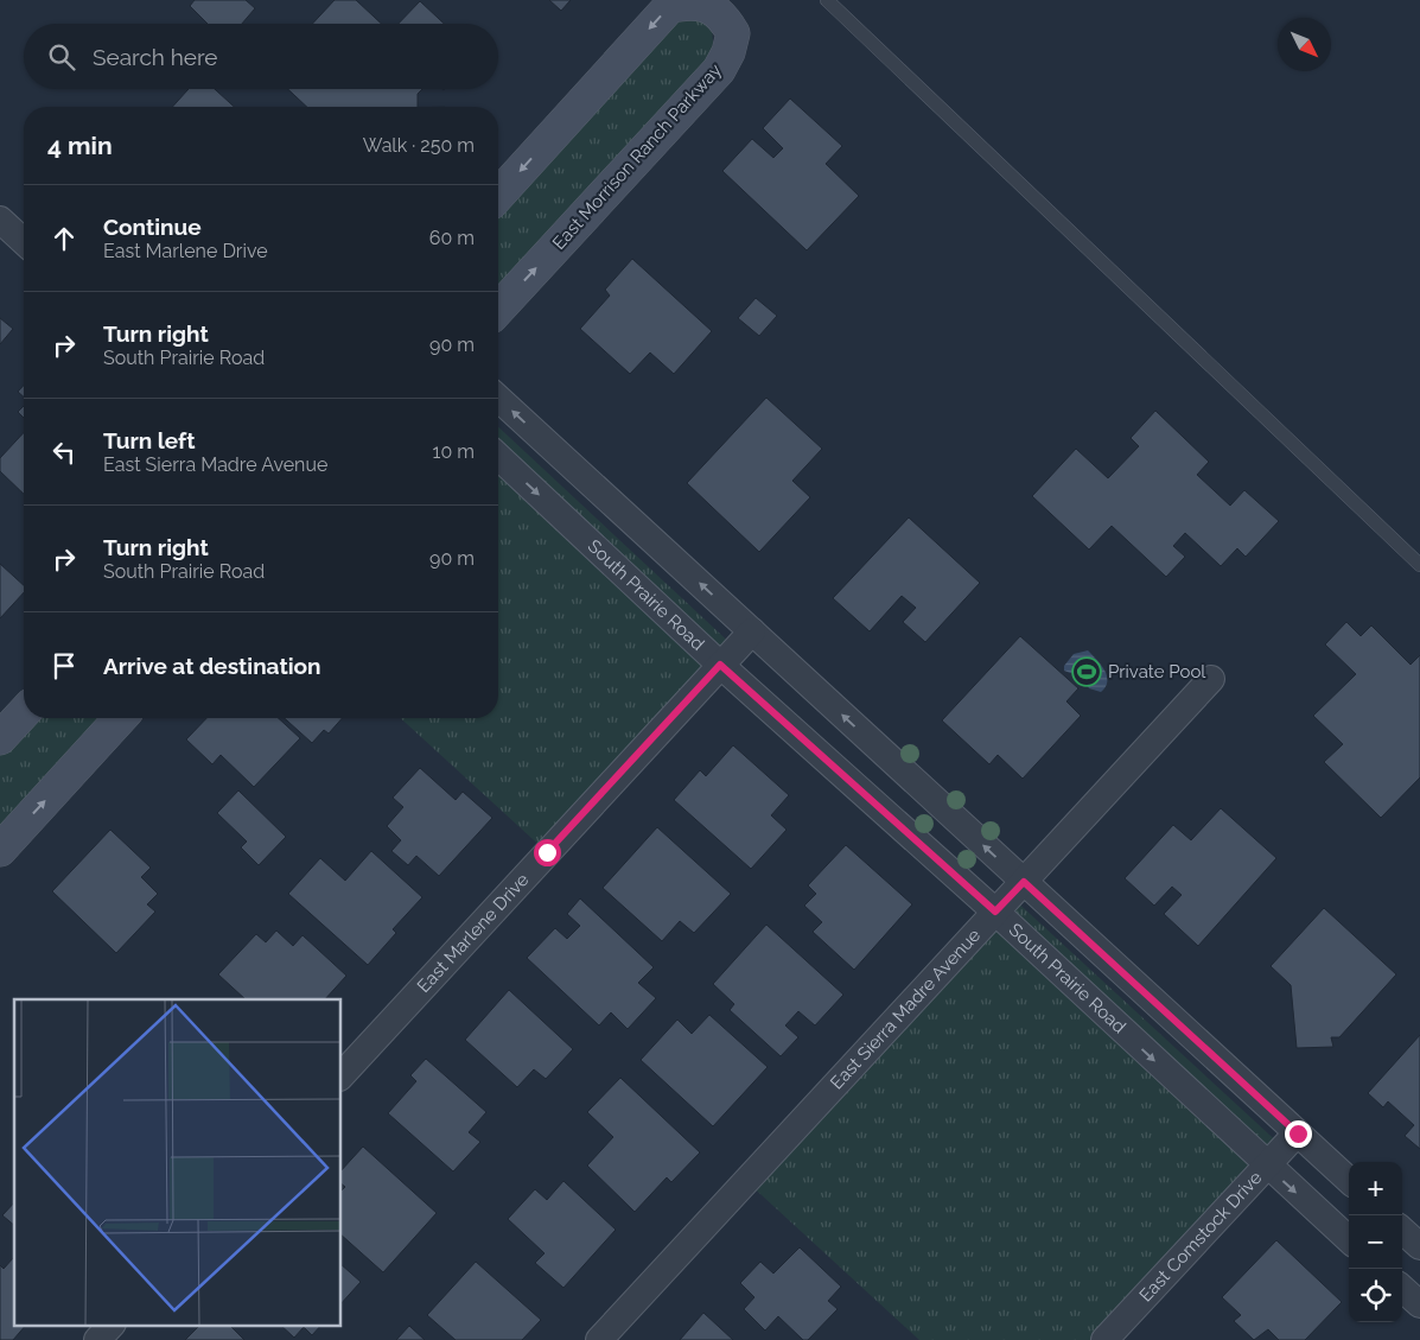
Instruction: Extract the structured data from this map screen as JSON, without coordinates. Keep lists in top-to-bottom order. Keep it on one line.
{"streets":{"street":["East Morrison Ranch Parkway","South Prairie Road","East Marlene Drive","East Sierra Madre Avenue","East Comstock Drive"]},"crossings":[["South Prairie Road","East Marlene Drive"],["South Prairie Road","East Sierra Madre Avenue"],["South Prairie Road","East Comstock Drive"]],"places":{"sports":["Private Pool"]},"north":"bottom right","page":{"search":"Search here","heading":["4 min","Walk · 250 m"],"list":[["Continue","East Marlene Drive","60 m"],["Turn right","South Prairie Road","90 m"],["Turn left","East Sierra Madre Avenue","10 m"],["Turn right","South Prairie Road","90 m"],"Arrive at destination"],"map_buttons":["+","−"]}}
